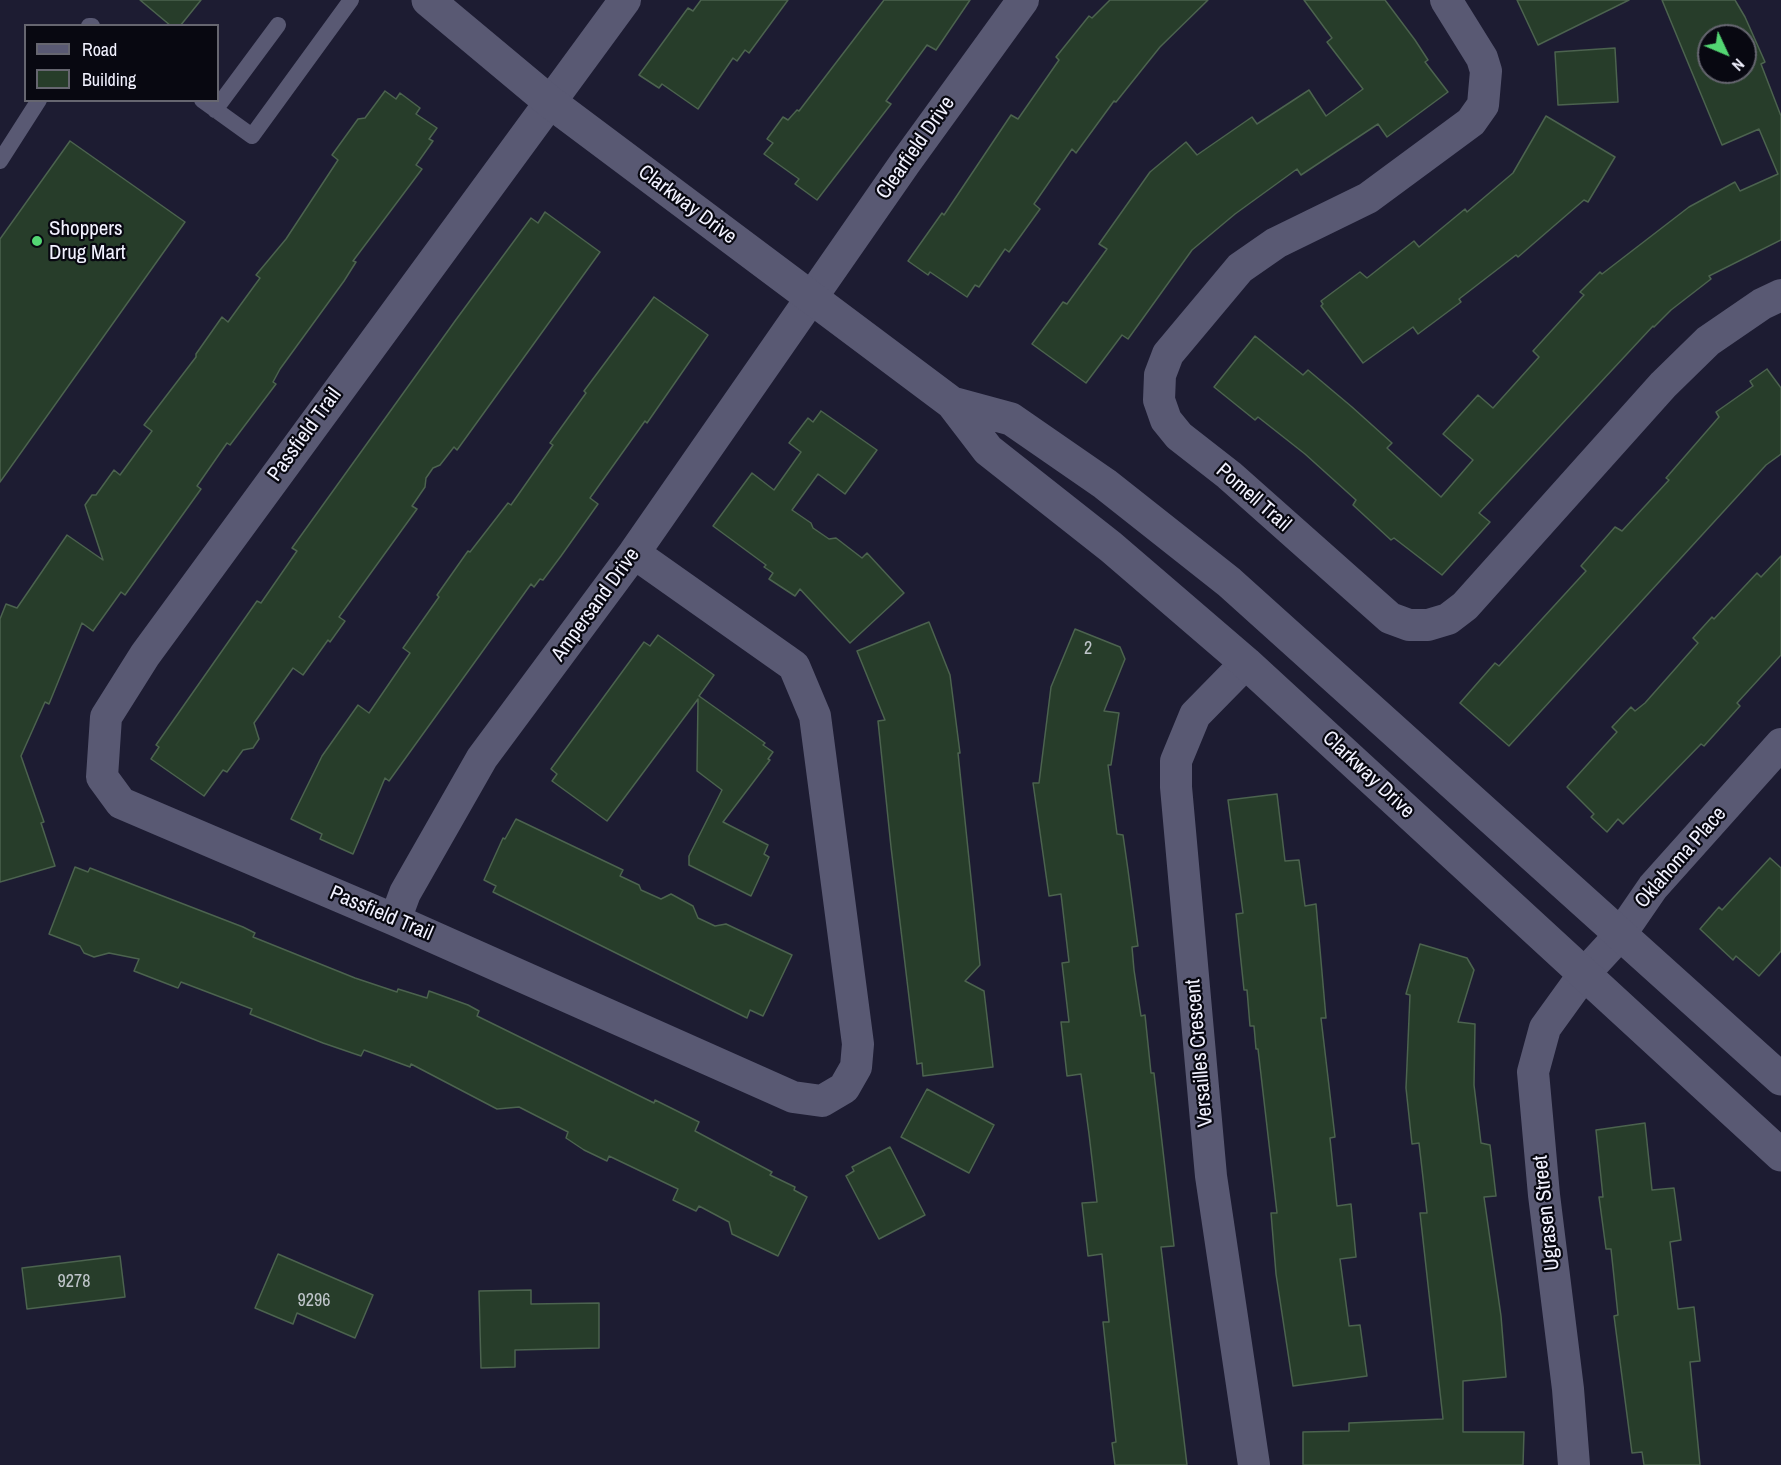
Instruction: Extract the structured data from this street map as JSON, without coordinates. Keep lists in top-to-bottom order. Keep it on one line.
{"streets":{"street":["Clearfield Drive","Clarkway Drive","Passfield Trail","Pomell Trail","Ampersand Drive","Oklahoma Place","Versailles Crescent","Ugrasen Street"]},"crossings":[["Clearfield Drive","Clarkway Drive"],["Clearfield Drive","Ampersand Drive"],["Clarkway Drive","Passfield Trail"],["Clarkway Drive","Ampersand Drive"],["Clarkway Drive","Oklahoma Place"],["Clarkway Drive","Versailles Crescent"],["Clarkway Drive","Ugrasen Street"],["Passfield Trail","Ampersand Drive"],["Oklahoma Place","Ugrasen Street"]],"places":["Shoppers Drug Mart"],"house_numbers":["2","9278","9296"],"legend":["Road","Building"],"north":"bottom right"}
